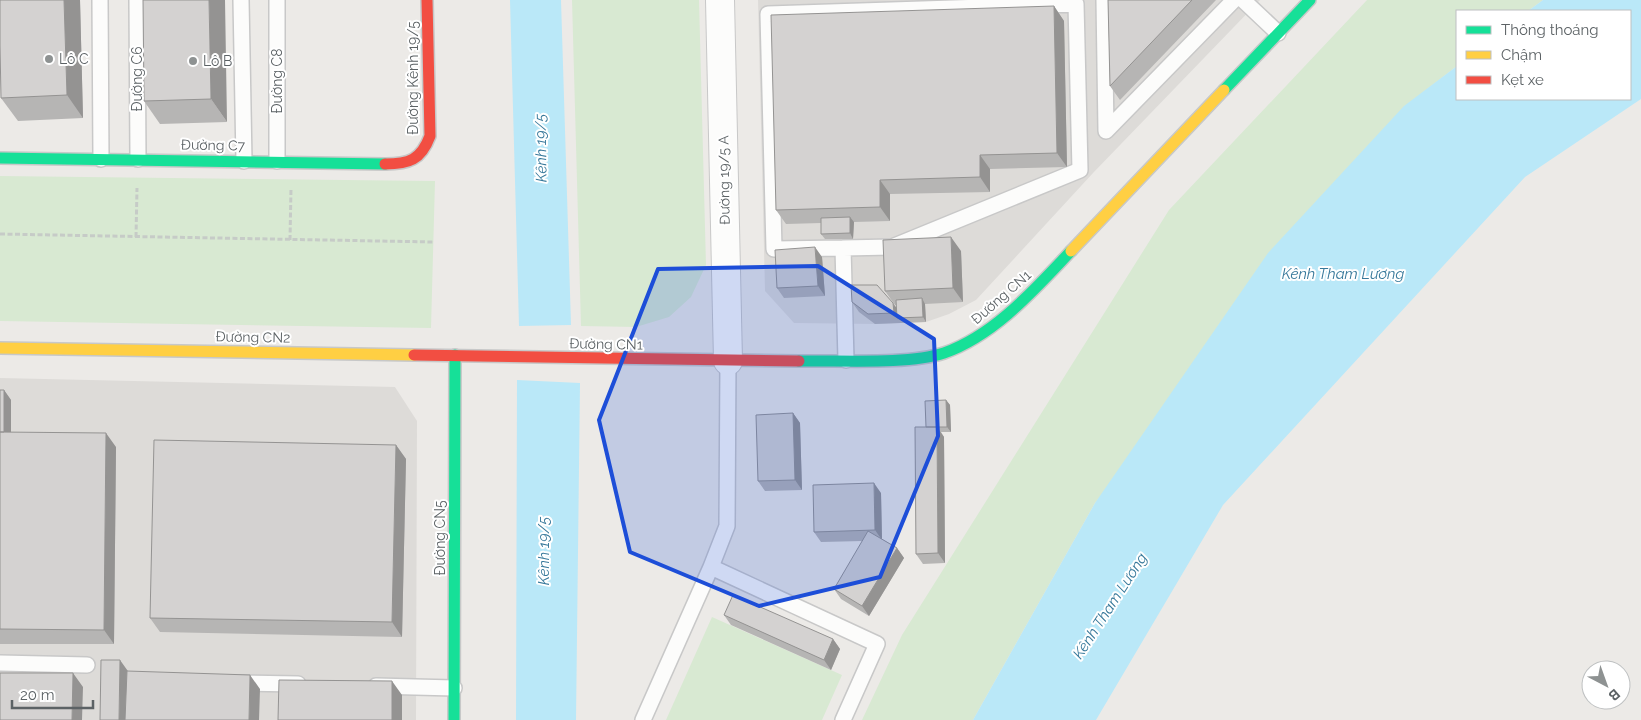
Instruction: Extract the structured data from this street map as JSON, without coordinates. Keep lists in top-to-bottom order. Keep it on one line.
{"streets":{"street":["Đường Kênh 19/5","Đường C7","Đường 19/5 A","Đường CN1","Đường CN2","Đường CN5"],"lane":["Đường C6","Đường C8"]},"crossings":[["Đường Kênh 19/5","Đường C7"],["Đường C6","Đường C7"],["Đường C8","Đường C7"],["Đường 19/5 A","Đường CN1"],["Đường CN1","Đường CN2"],["Đường CN2","Đường CN5"]],"water":["Kênh 19/5","Kênh Tham Lương"],"places":["Lô C","Lô B"],"legend":["Thông thoáng","Chậm","Kẹt xe"],"scale_bar":"20 m","north":"bottom right"}
